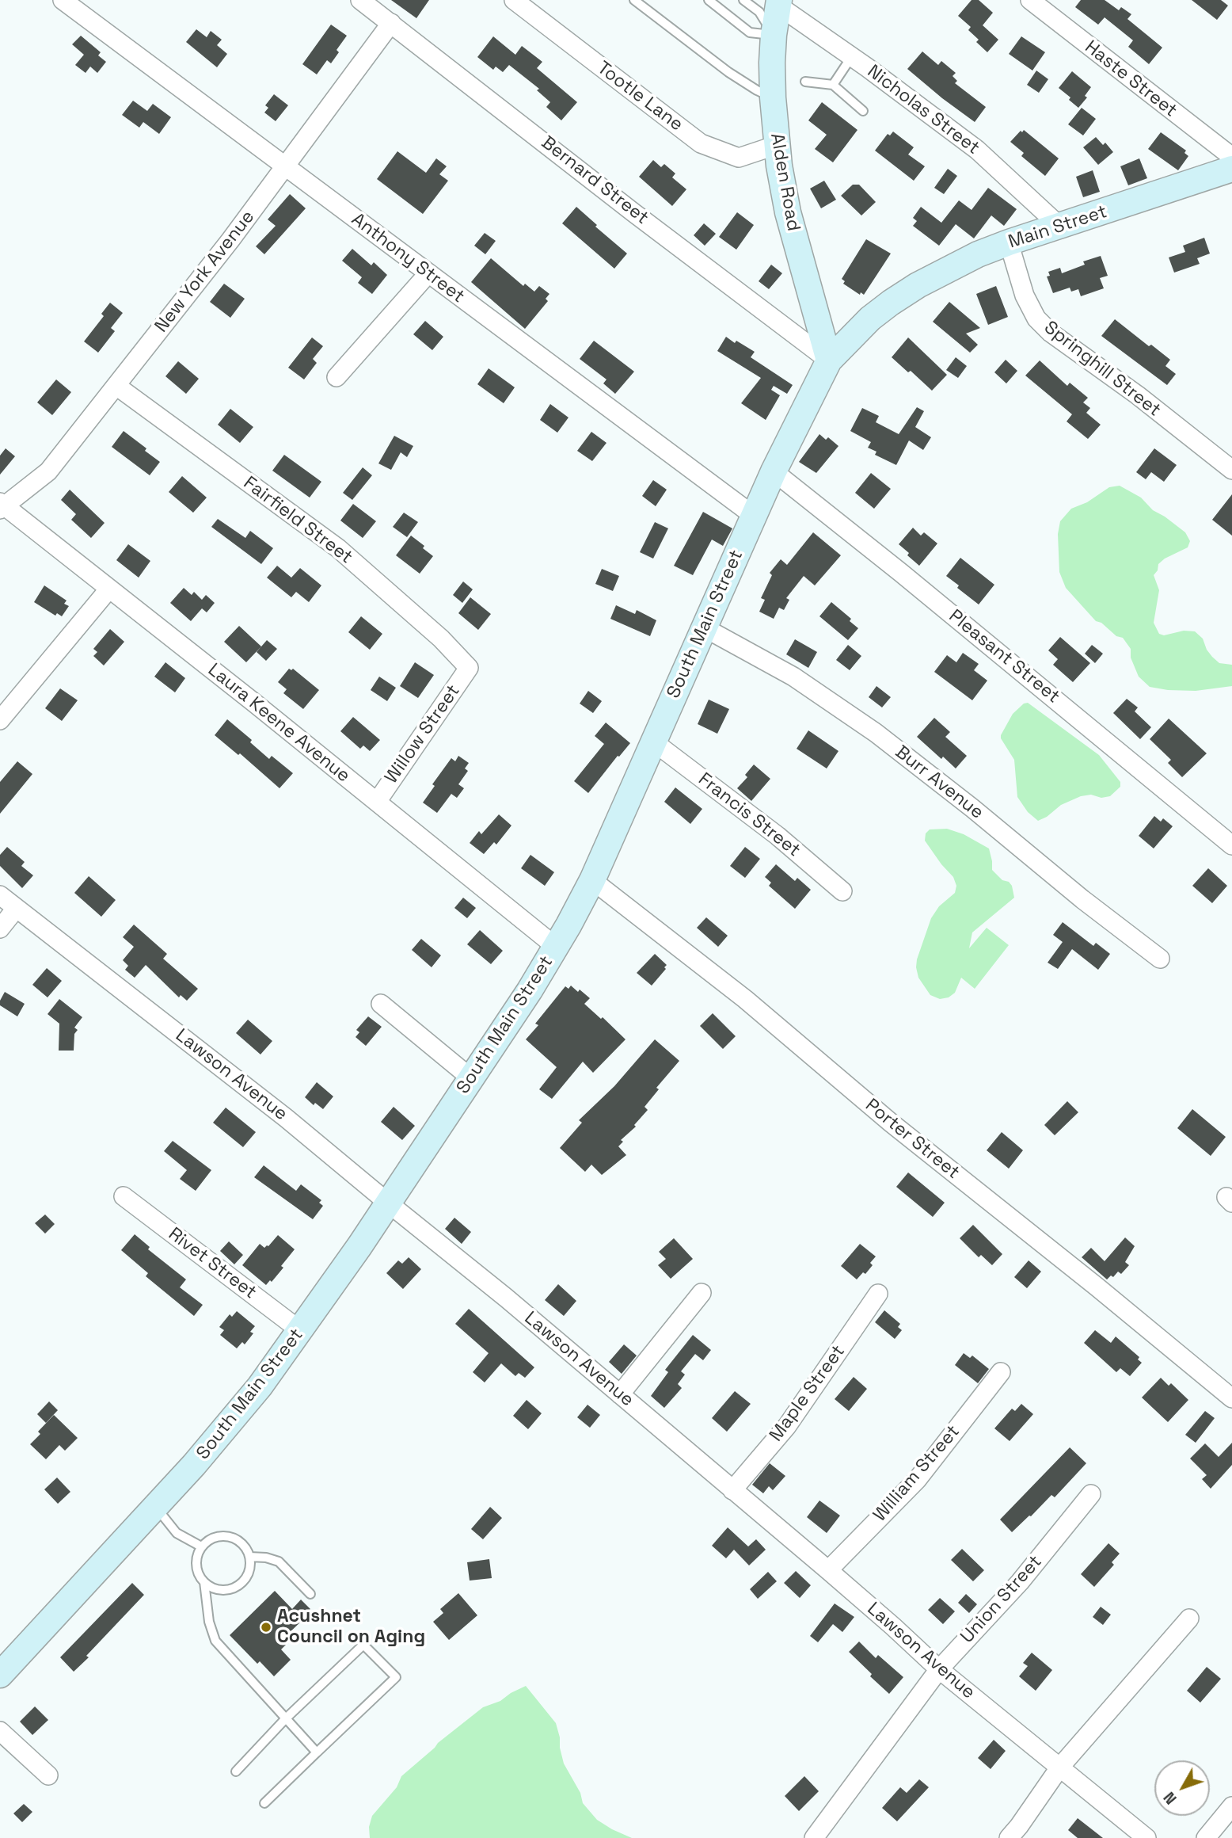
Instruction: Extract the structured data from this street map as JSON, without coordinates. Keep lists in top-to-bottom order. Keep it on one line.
{"streets":{"main road":["Alden Road","Main Street","South Main Street"],"street":["Haste Street","Tootle Lane","Nicholas Street","Bernard Street","Anthony Street","New York Avenue","Springhill Street","Fairfield Street","Pleasant Street","Laura Keene Avenue","Willow Street","Burr Avenue","Francis Street","Lawson Avenue","Porter Street","Rivet Street","Maple Street","William Street","Union Street"]},"crossings":[["Tootle Lane","Alden Road"],["Nicholas Street","Alden Road"],["Nicholas Street","Main Street"],["Bernard Street","Alden Road"],["Bernard Street","New York Avenue"],["Bernard Street","South Main Street"],["Alden Road","South Main Street"],["Main Street","Springhill Street"],["Main Street","South Main Street"],["Anthony Street","New York Avenue"],["Anthony Street","South Main Street"],["New York Avenue","Fairfield Street"],["New York Avenue","Laura Keene Avenue"],["Fairfield Street","Willow Street"],["South Main Street","Pleasant Street"],["South Main Street","Laura Keene Avenue"],["South Main Street","Burr Avenue"],["South Main Street","Francis Street"],["South Main Street","Lawson Avenue"],["South Main Street","Porter Street"],["South Main Street","Rivet Street"],["Laura Keene Avenue","Willow Street"],["Lawson Avenue","Maple Street"],["Lawson Avenue","William Street"],["Lawson Avenue","Union Street"]],"places":["Acushnet Council on Aging"],"north":"bottom left"}
